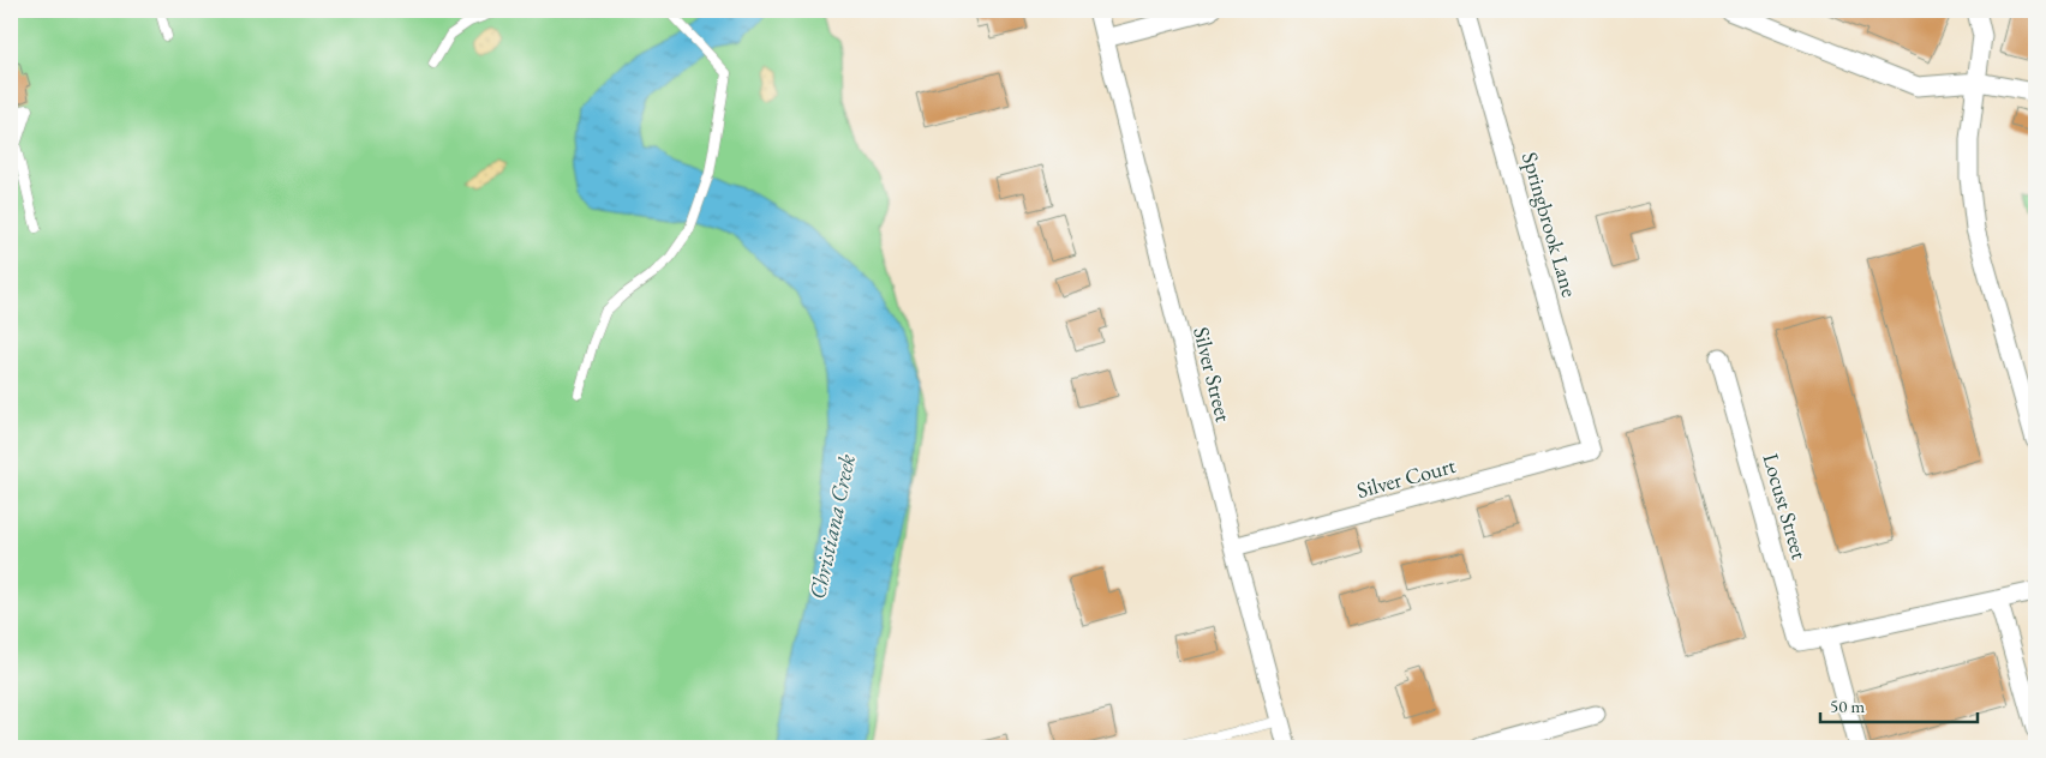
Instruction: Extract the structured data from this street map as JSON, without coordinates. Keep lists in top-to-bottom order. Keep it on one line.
{"streets":{"street":["Springbrook Lane","Silver Street","Silver Court","Locust Street"]},"crossings":[["Springbrook Lane","Silver Court"],["Silver Street","Silver Court"]],"water":["Christiana Creek"],"scale_bar":"50 m"}
